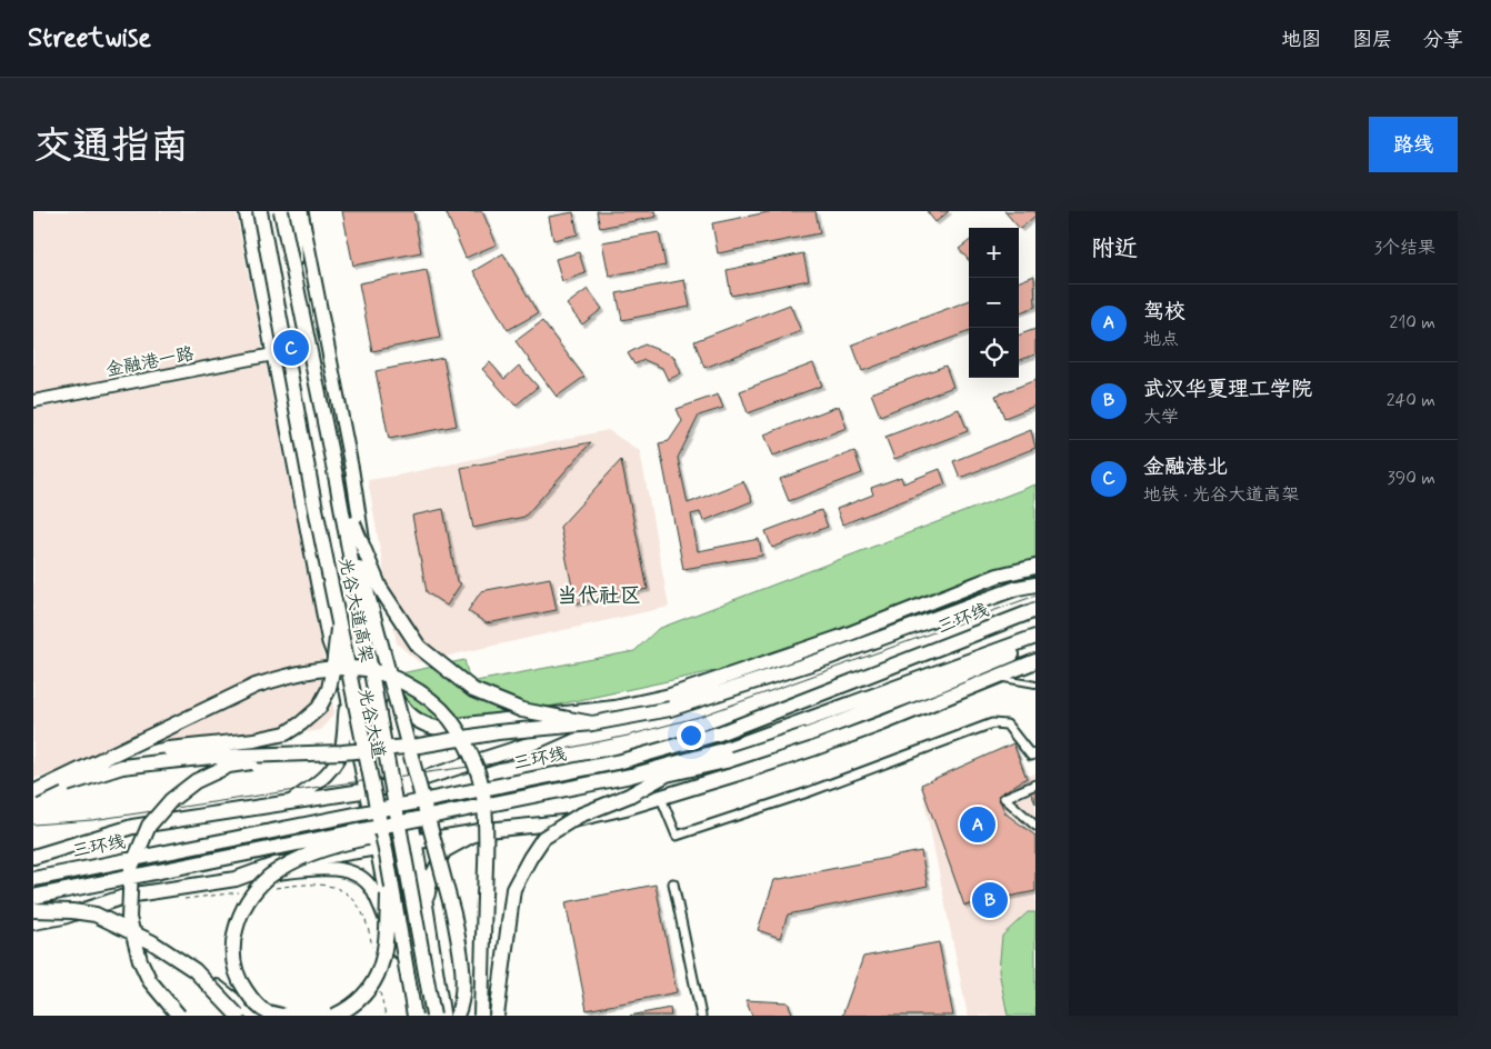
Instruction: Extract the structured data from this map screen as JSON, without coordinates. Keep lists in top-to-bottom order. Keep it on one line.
{"streets":{"highway":["光谷大道高架","三环线"],"main road":["光谷大道"],"street":["金融港一路"]},"crossings":[["金融港一路","光谷大道"]],"districts":["当代社区"],"page":{"header":"Streetwise","nav":["地图","图层","分享"],"buttons":"路线","title":"交通指南","heading":["附近","3个结果"],"map_buttons":["+","−"],"list":[{"mark":"A","name":"驾校","note":"地点","value":"210 m"},{"mark":"B","name":"武汉华夏理工学院","note":"大学","value":"240 m"},{"mark":"C","name":"金融港北","note":"地铁 · 光谷大道高架","value":"390 m"}],"pins":["C","A","B"]}}
